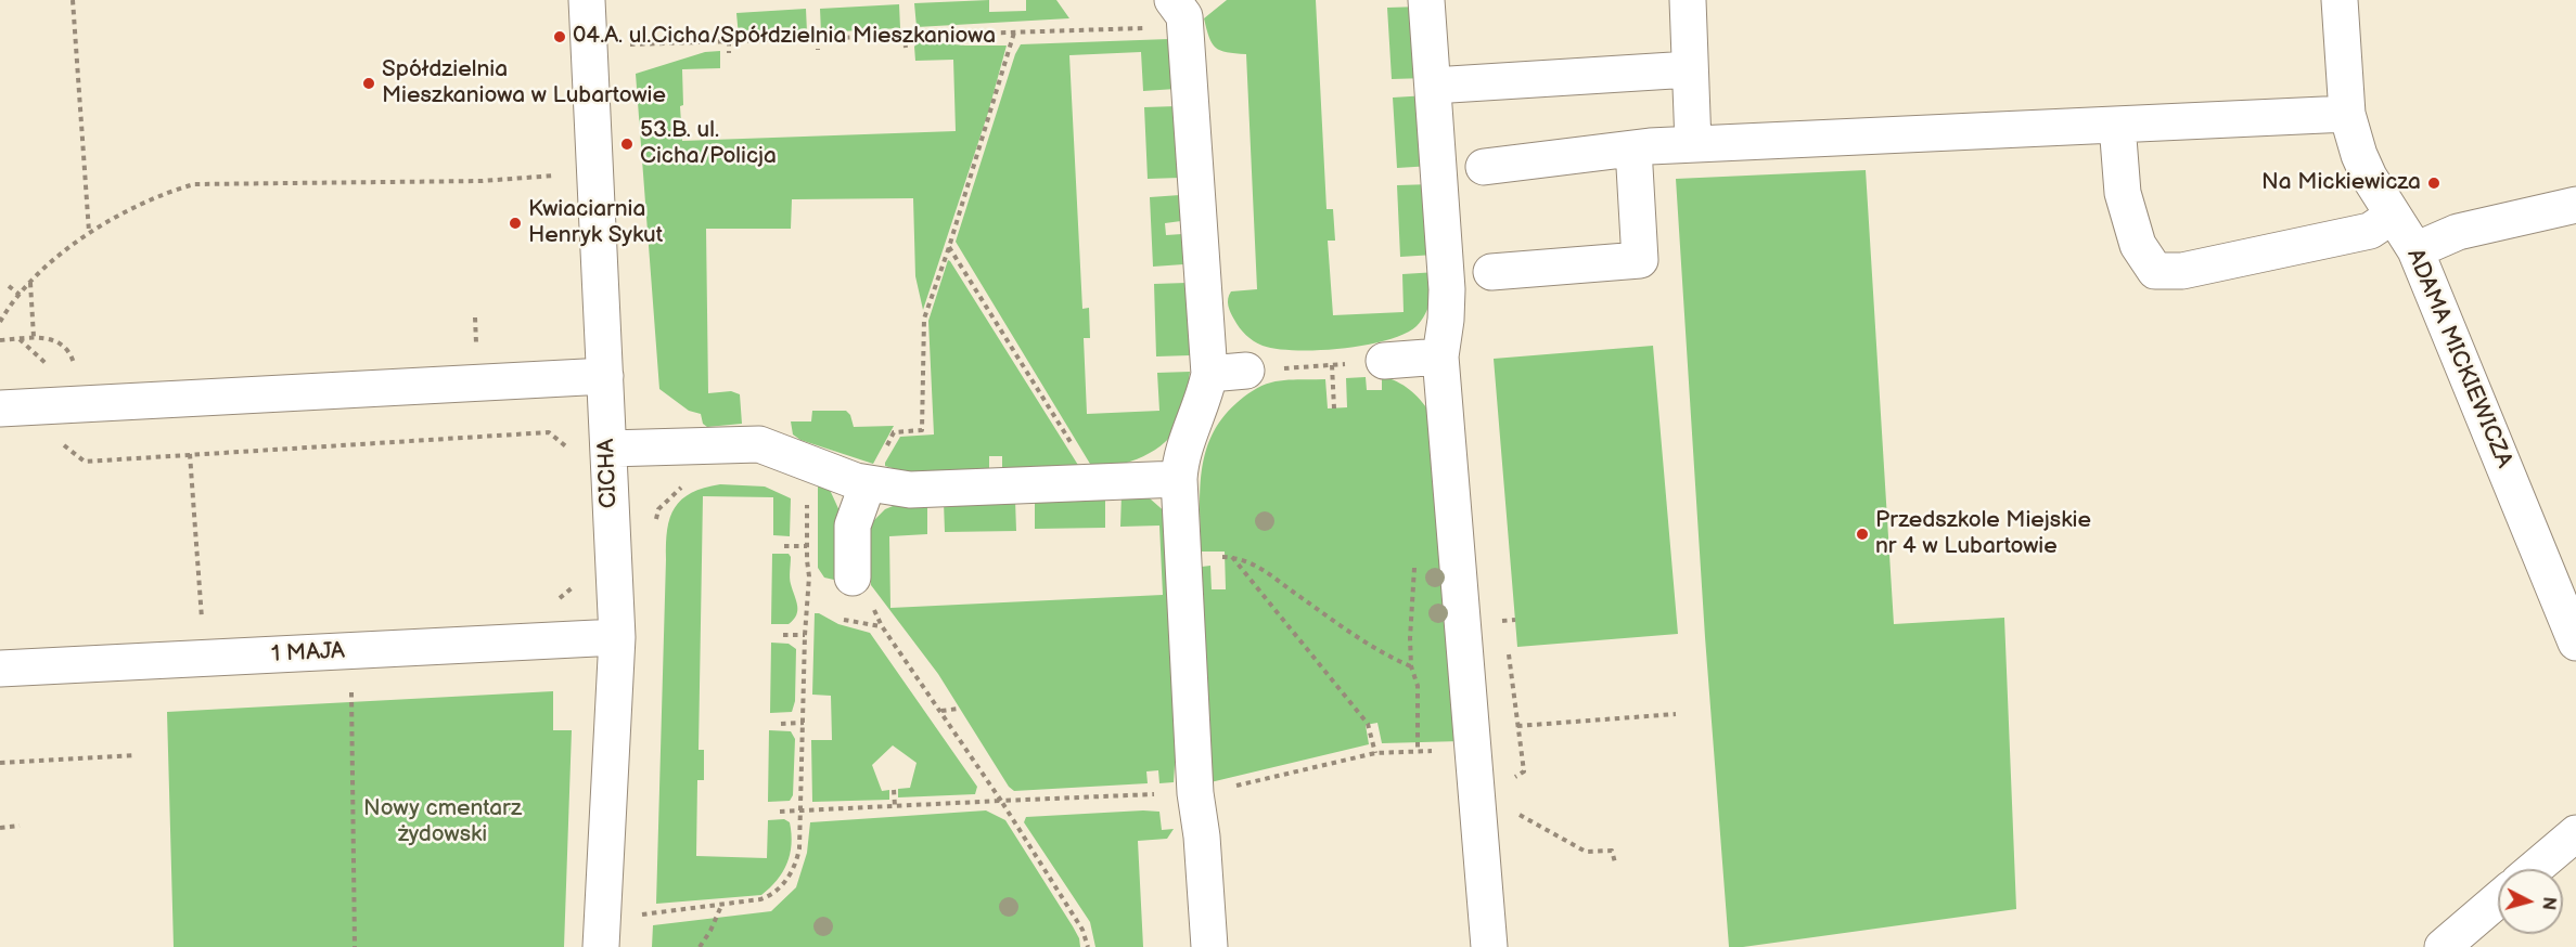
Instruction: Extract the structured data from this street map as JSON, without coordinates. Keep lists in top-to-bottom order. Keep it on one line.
{"streets":{"street":["ADAMA MICKIEWICZA","CICHA","1 MAJA"]},"crossings":[["CICHA","1 MAJA"]],"parks":["Nowy cmentarz żydowski"],"places":["04.A. ul.Cicha/Spółdzielnia Mieszkaniowa","Spółdzielnia Mieszkaniowa w Lubartowie","53.B. ul. Cicha/Policja","Na Mickiewicza","Kwiaciarnia Henryk Sykut","Przedszkole Miejskie nr 4 w Lubartowie"],"north":"right"}
